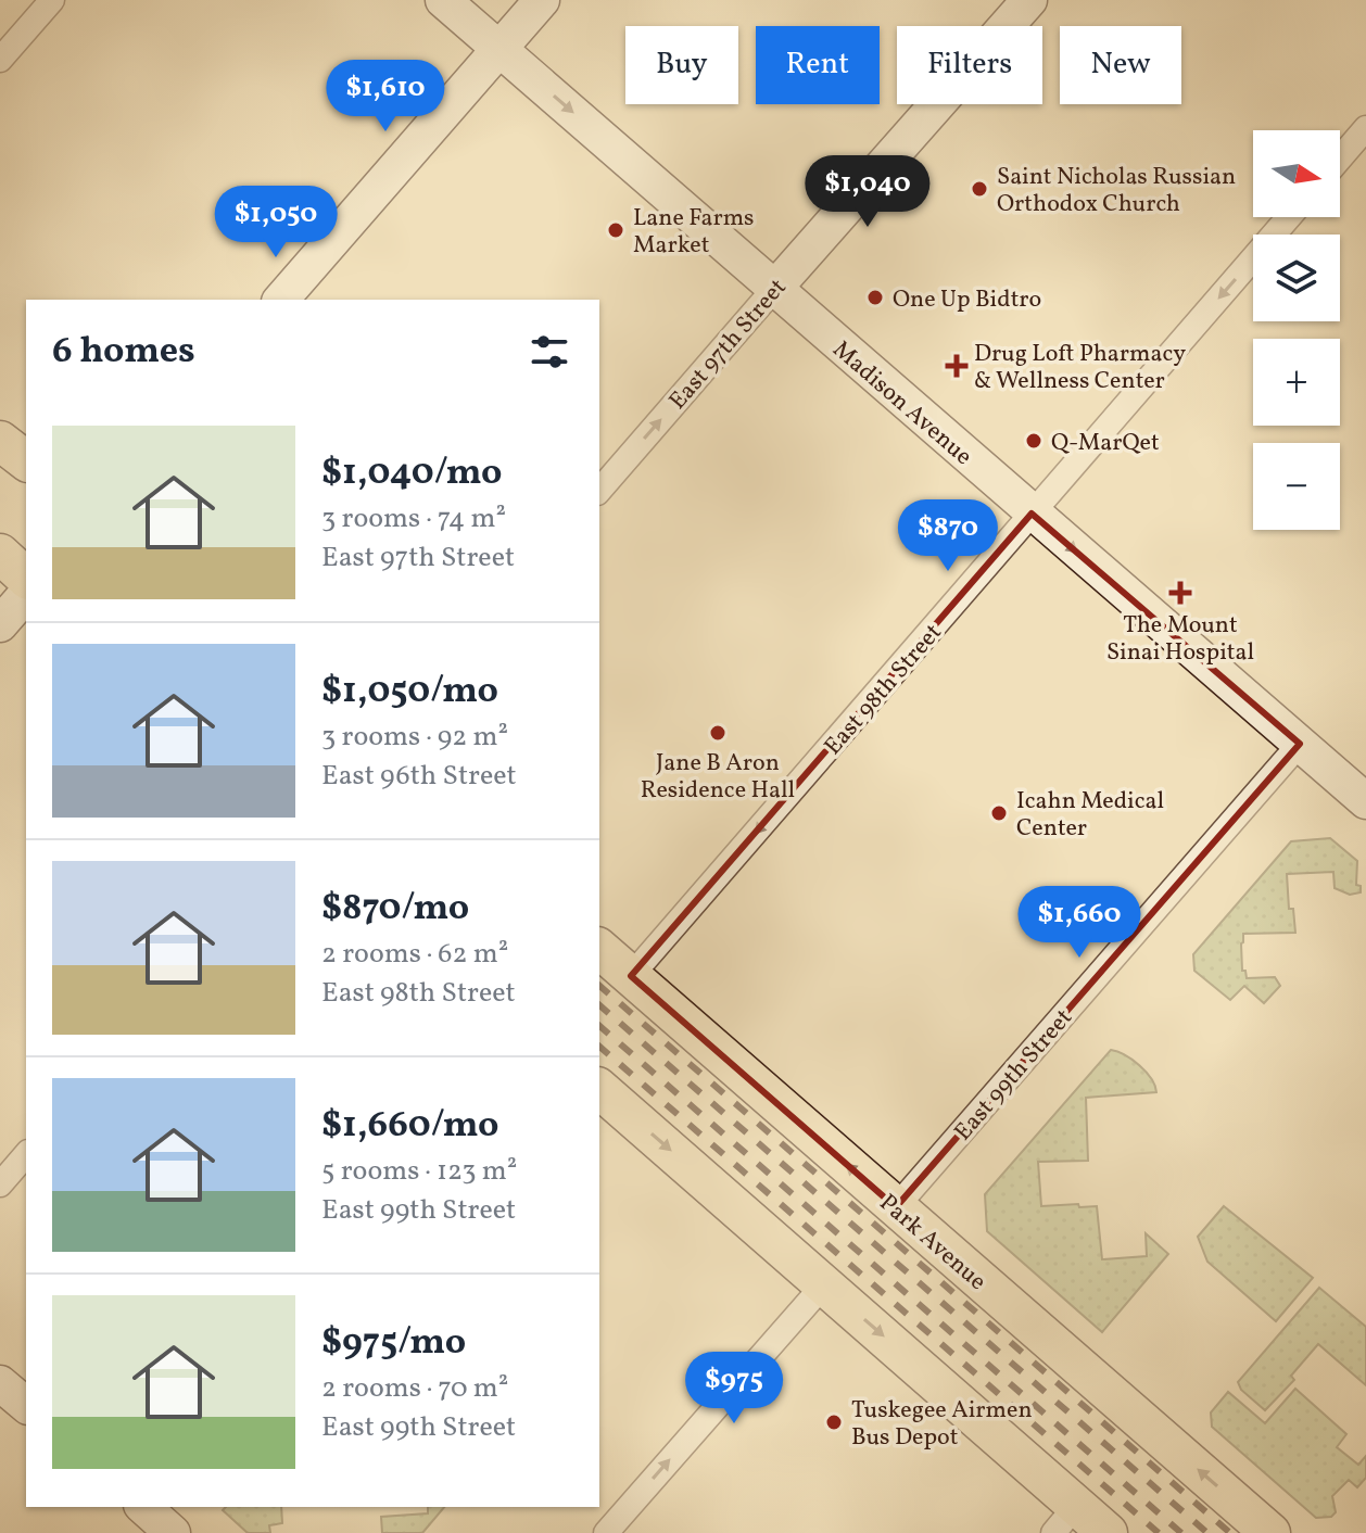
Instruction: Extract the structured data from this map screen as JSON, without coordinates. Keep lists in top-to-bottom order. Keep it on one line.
{"streets":{"main road":["East 97th Street","Madison Avenue","Park Avenue"],"street":["East 98th Street","East 99th Street"]},"crossings":[["East 97th Street","Madison Avenue"],["Madison Avenue","East 98th Street"],["Madison Avenue","East 99th Street"],["East 98th Street","Park Avenue"],["East 99th Street","Park Avenue"]],"one_way":["East 97th Street","Madison Avenue","East 98th Street"],"places":{"other":["Saint Nicholas Russian Orthodox Church","Lane Farms Market","One Up Bidtro","Q-MarQet","Jane B Aron Residence Hall","Icahn Medical Center","Tuskegee Airmen Bus Depot"],"health":["Drug Loft Pharmacy & Wellness Center","The Mount Sinai Hospital"]},"north":"right","page":{"chip":["Buy","Rent","Filters","New"],"price":["$1,610","$1,040","$1,050","$870","$1,660","$975"],"map_buttons":["+","−"],"heading":"6 homes","list":[{"name":"$1,040/mo","note":"3 rooms · 74 m² · East 97th Street"},{"name":"$1,050/mo","note":"3 rooms · 92 m² · East 96th Street"},{"name":"$870/mo","note":"2 rooms · 62 m² · East 98th Street"},{"name":"$1,660/mo","note":"5 rooms · 123 m² · East 99th Street"},{"name":"$975/mo","note":"2 rooms · 70 m² · East 99th Street"}]}}
